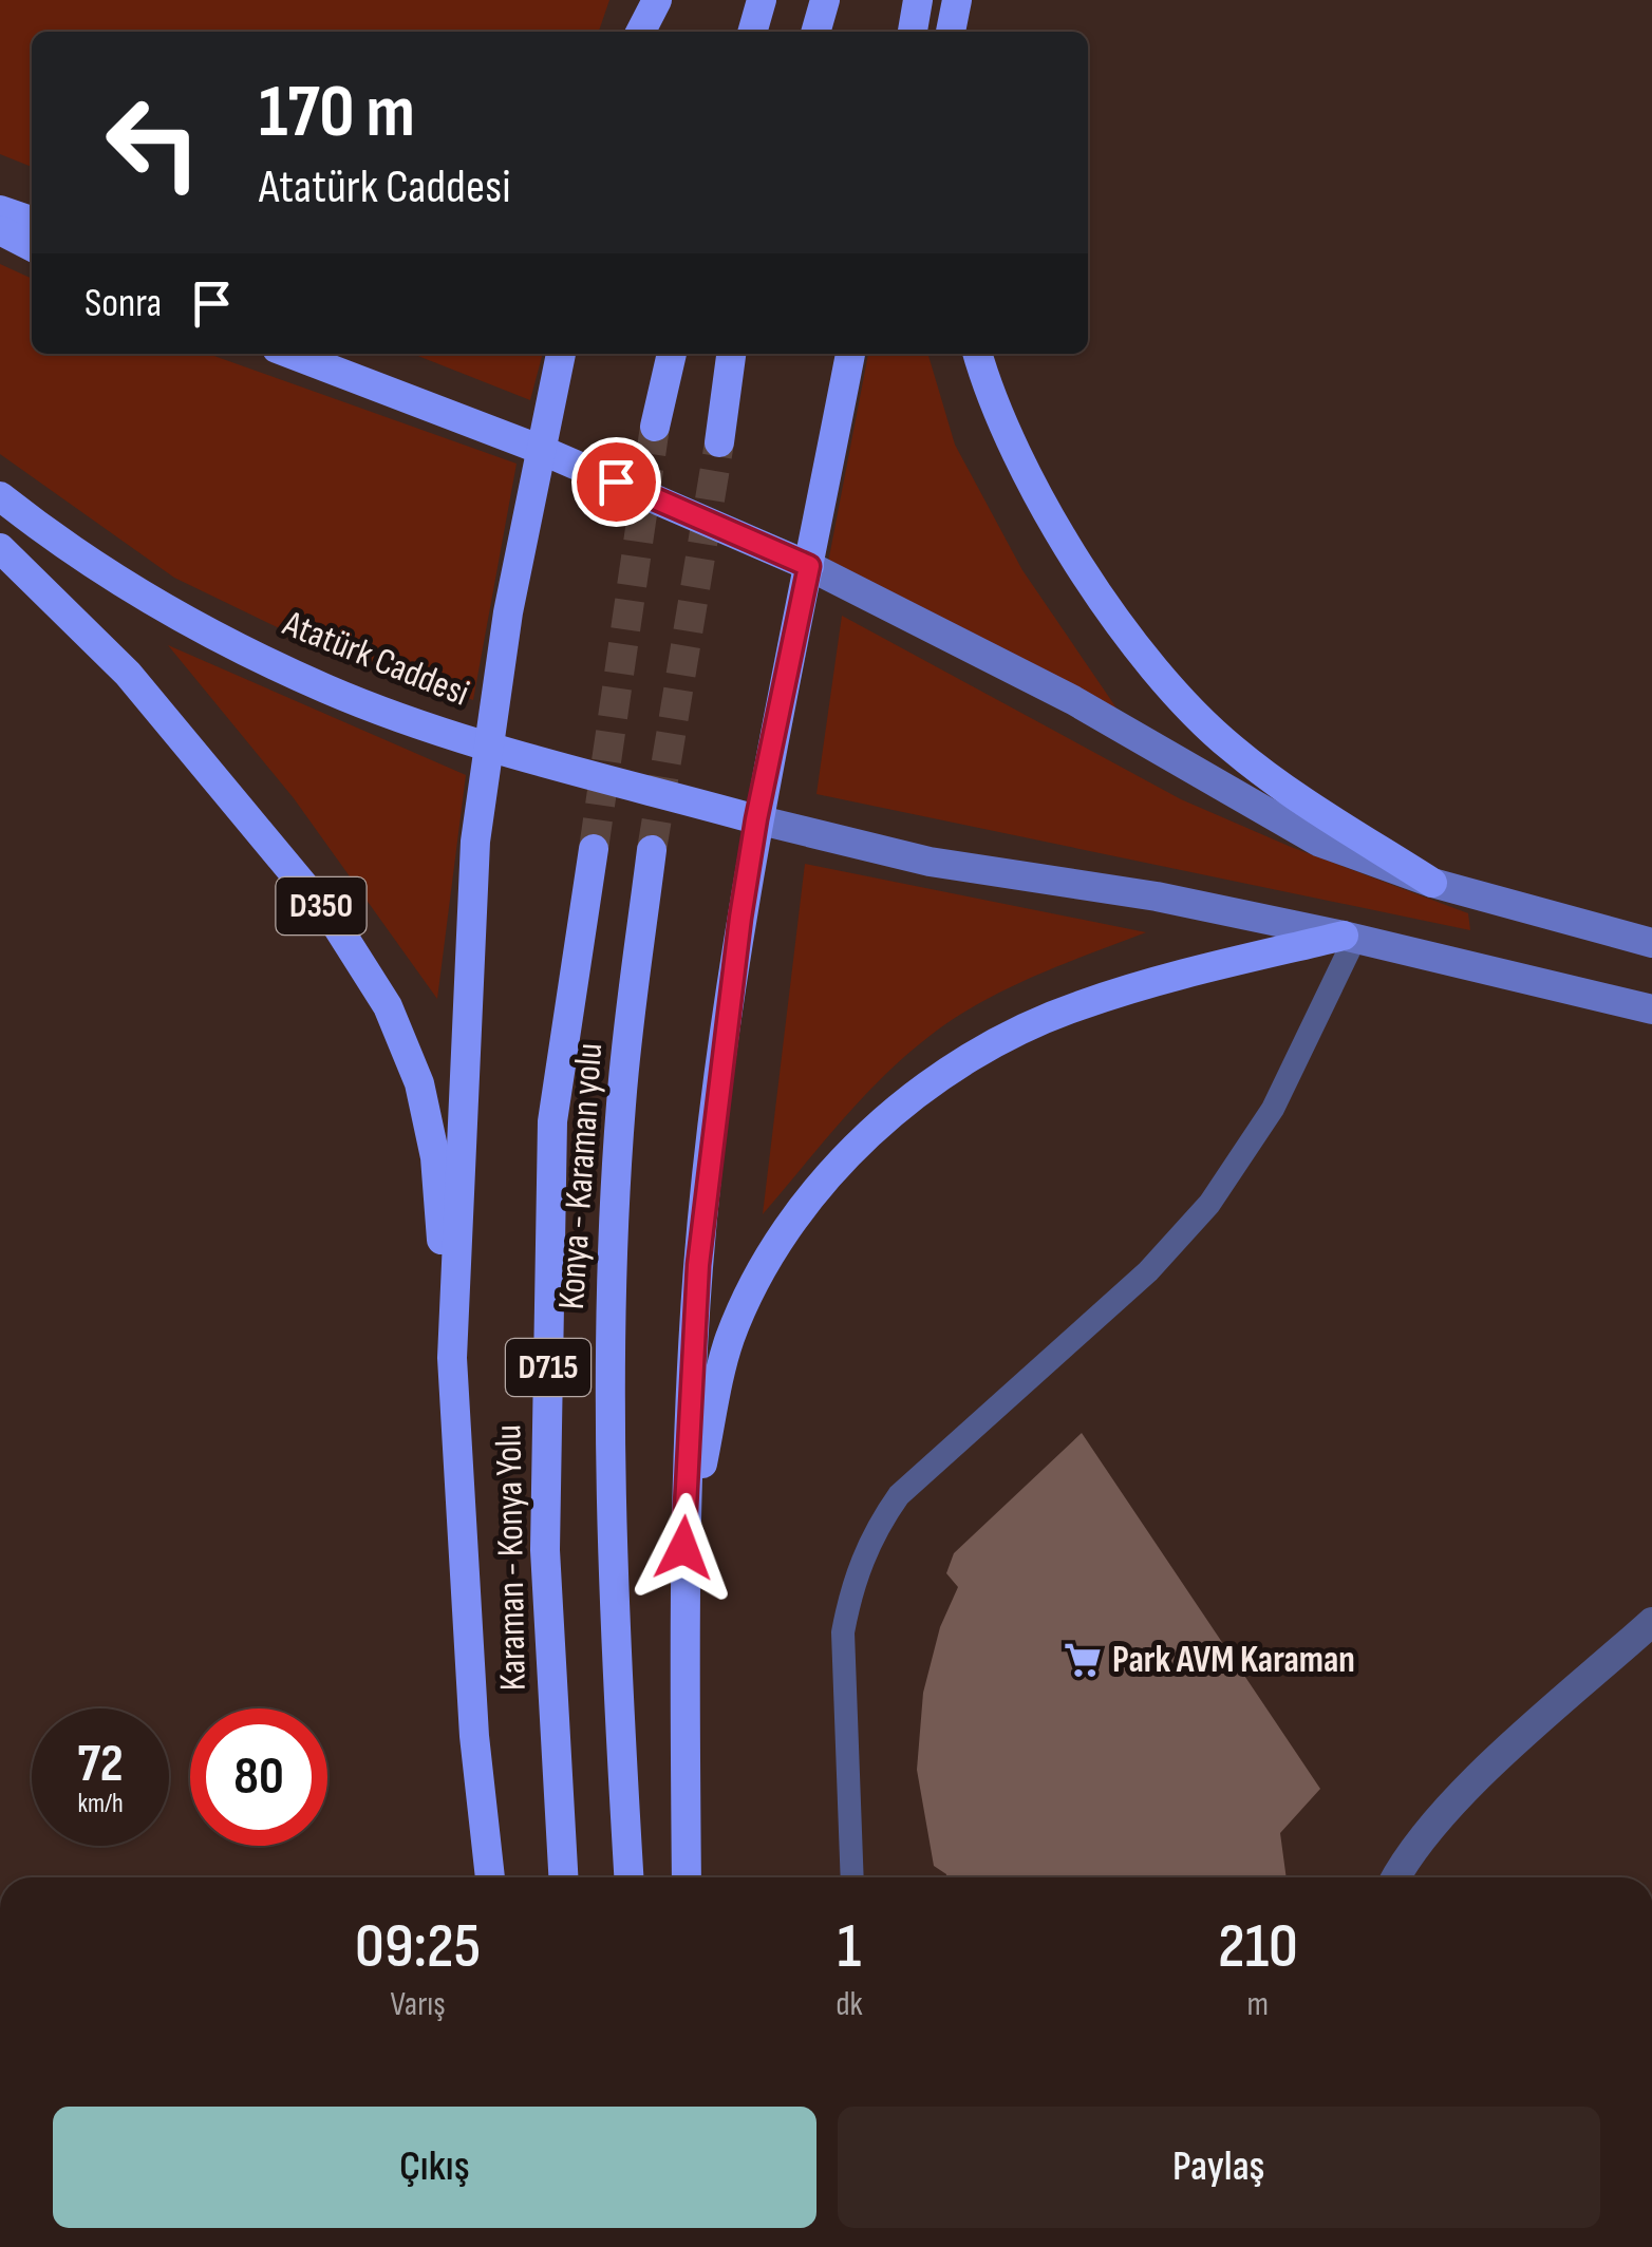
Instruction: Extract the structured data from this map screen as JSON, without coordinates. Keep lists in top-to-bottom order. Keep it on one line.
{"streets":{"highway":["Atatürk Caddesi","D350","Konya - Karaman yolu","D715","Karaman - Konya Yolu"]},"places":{"supermarket":["Park AVM Karaman"]},"page":{"turn":["170 m","Atatürk Caddesi"],"then":"Sonra","speed":"72 km/h","limit":"80","eta":["09:25","Varış","1","dk","210","m"],"buttons":["Çıkış","Paylaş"]}}
